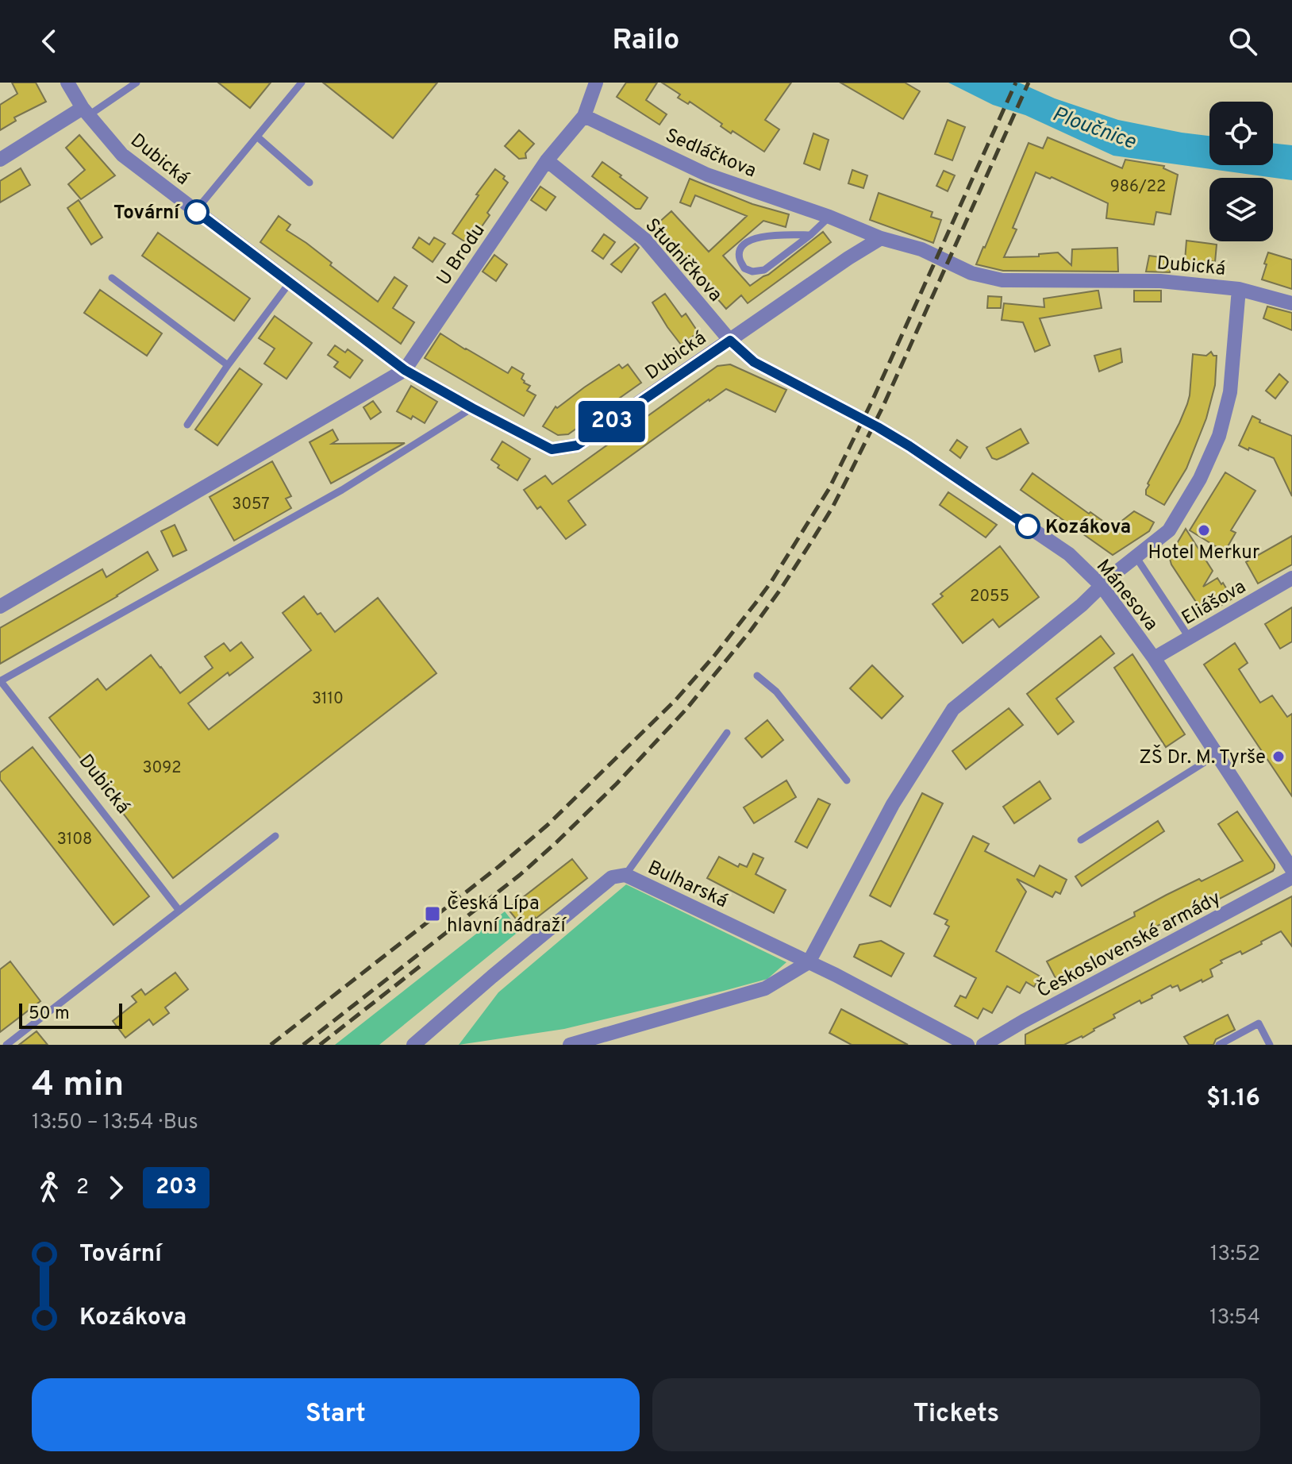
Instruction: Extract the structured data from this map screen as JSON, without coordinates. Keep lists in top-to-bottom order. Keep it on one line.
{"streets":{"street":["Sedláčkova","Dubická","U Brodu","Studničkova","Mánesova","Eliášova","Bulharská","Československé armády"]},"crossings":[["Sedláčkova","Dubická"],["Dubická","U Brodu"],["Dubická","Studničkova"],["Dubická","Mánesova"],["U Brodu","Studničkova"],["Studničkova","Mánesova"],["Mánesova","Eliášova"]],"water":["Ploučnice"],"places":{"other":["Tovární","Kozákova","Hotel Merkur","ZŠ Dr. M. Tyrše"],"transit":["Česká Lípa hlavní nádraží"]},"lines":["bus line 203"],"house_numbers":["986/22","3057","2055","3110","3092","3108"],"scale_bar":"50 m","page":{"header":"Railo","on_map":"203","scale":"50 m","heading":["4 min","13:50 – 13:54 · Bus","$1.16"],"legs":["2","203"],"list":[{"name":"Tovární","value":"13:52"},{"name":"Kozákova","value":"13:54"}],"buttons":["Start","Tickets"]}}
